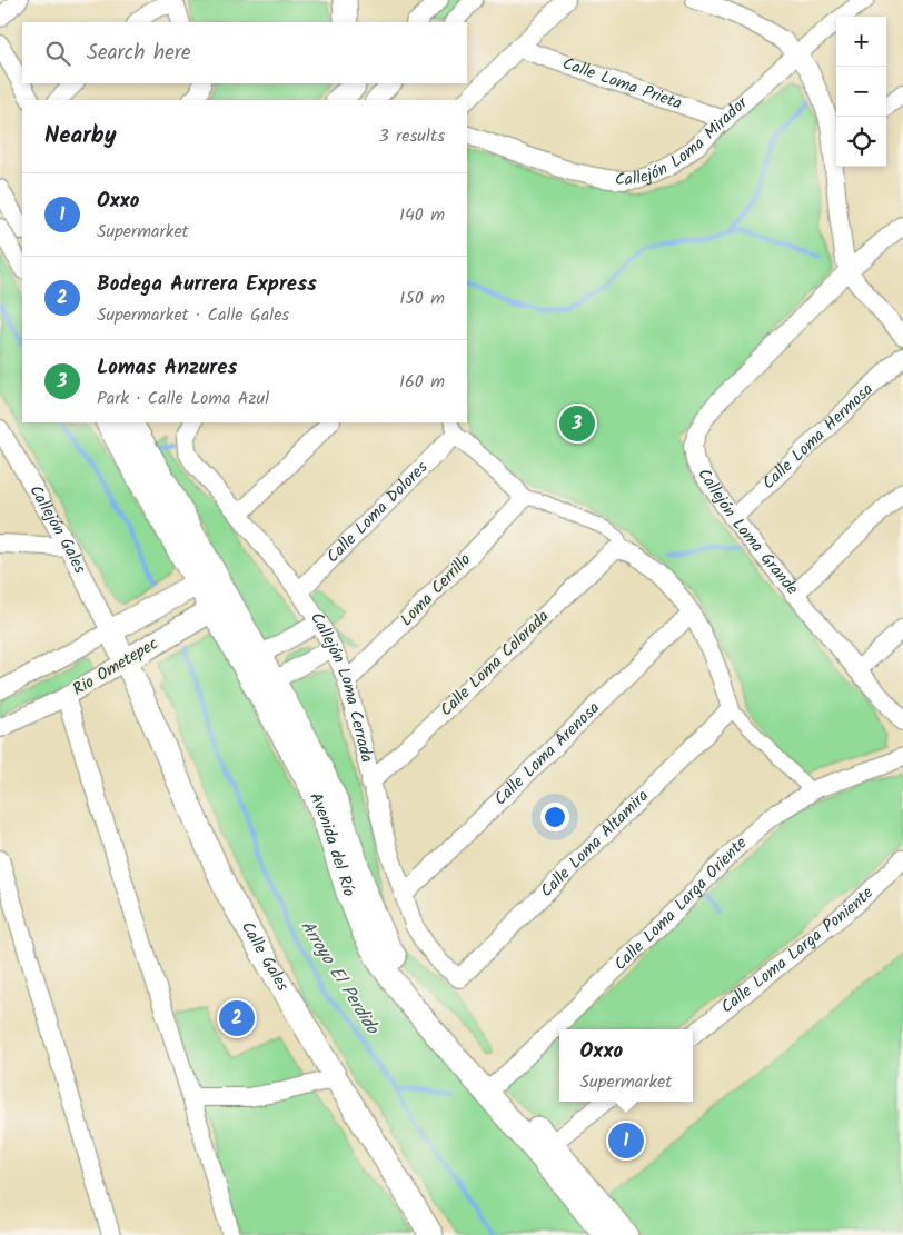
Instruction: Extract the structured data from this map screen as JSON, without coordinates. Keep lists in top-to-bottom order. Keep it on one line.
{"streets":{"street":["Calle Loma Prieta","Callejón Loma Mirador","Calle Loma Hermosa","Calle Loma Dolores","Callejón Gales","Callejón Loma Grande","Loma Cerrillo","Calle Loma Colorada","Rio Ometepec","Callejón Loma Cerrada","Calle Loma Arenosa","Calle Loma Altamira","Avenida del Río","Calle Loma Larga Oriente","Calle Loma Larga Poniente","Calle Gales"]},"crossings":[["Calle Loma Prieta","Callejón Loma Mirador"],["Calle Loma Hermosa","Callejón Loma Grande"],["Calle Loma Dolores","Callejón Loma Cerrada"],["Callejón Gales","Rio Ometepec"],["Callejón Gales","Calle Gales"],["Loma Cerrillo","Callejón Loma Cerrada"],["Calle Loma Colorada","Callejón Loma Cerrada"],["Rio Ometepec","Avenida del Río"],["Rio Ometepec","Calle Gales"],["Callejón Loma Cerrada","Calle Loma Arenosa"],["Callejón Loma Cerrada","Calle Loma Altamira"],["Avenida del Río","Calle Loma Larga Oriente"]],"water":["Arroyo El Perdido"],"page":{"map_buttons":["+","−"],"search":"Search here","heading":["Nearby","3 results"],"list":[{"mark":"1","name":"Oxxo","note":"Supermarket","value":"140 m"},{"mark":"2","name":"Bodega Aurrera Express","note":"Supermarket · Calle Gales","value":"150 m"},{"mark":"3","name":"Lomas Anzures","note":"Park · Calle Loma Azul","value":"160 m"}],"pins":["3","2","1"],"popup":["Oxxo","Supermarket"]}}
